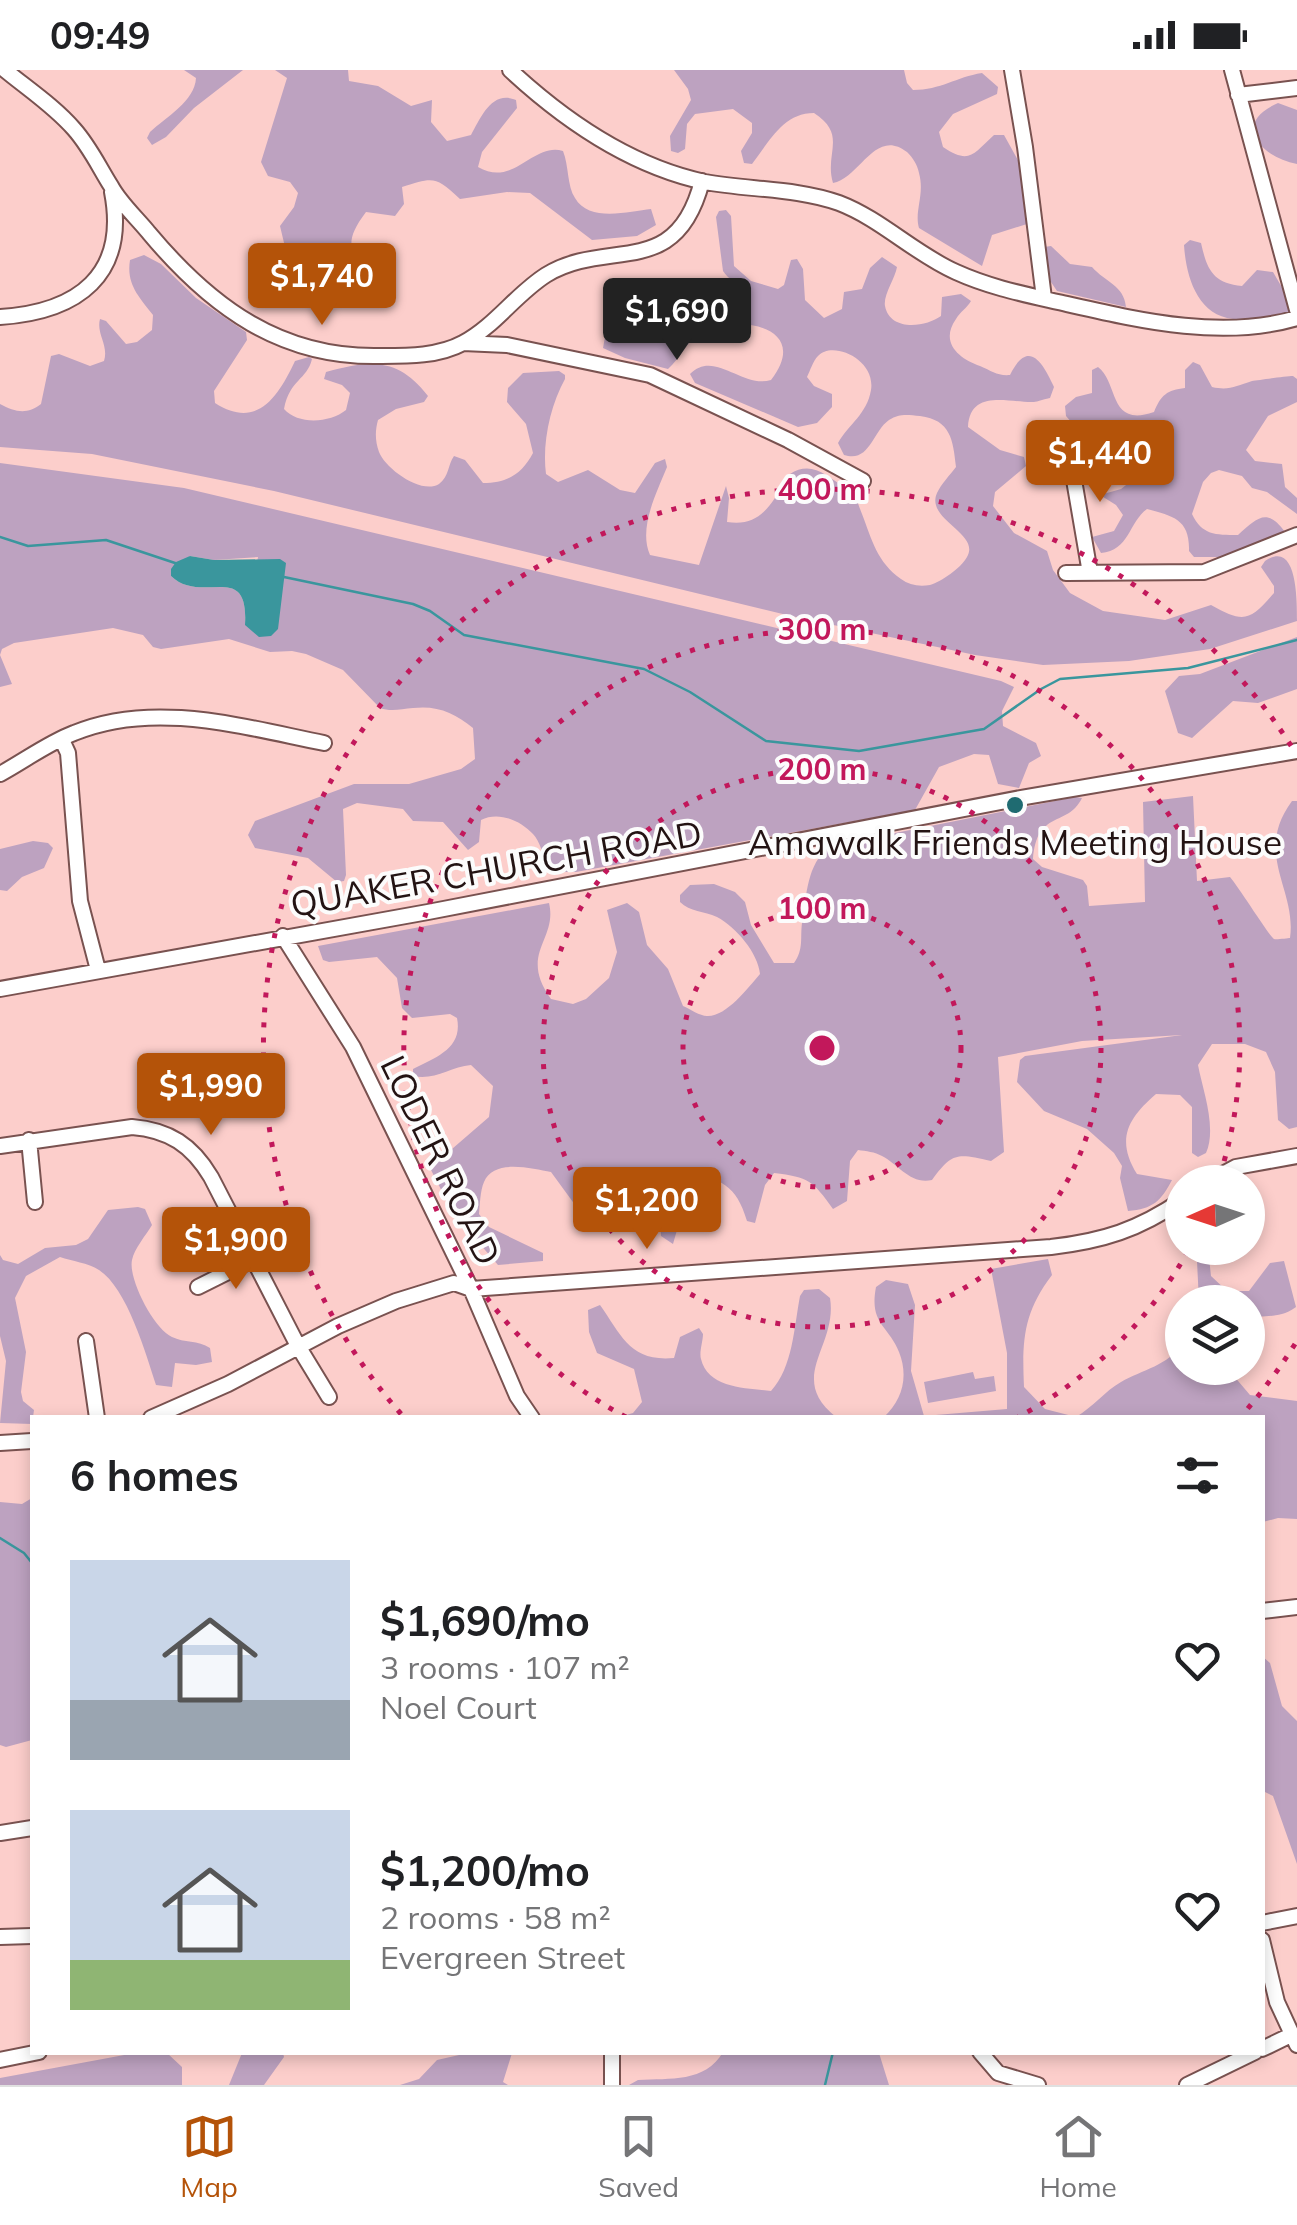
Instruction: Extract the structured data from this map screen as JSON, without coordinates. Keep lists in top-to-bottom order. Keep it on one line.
{"streets":{"street":["QUAKER CHURCH ROAD","LODER ROAD"]},"crossings":[["QUAKER CHURCH ROAD","LODER ROAD"]],"places":["Amawalk Friends Meeting House"],"north":"left","page":{"status":"09:49","price":["$1,740","$1,690","$1,440","$1,990","$1,200","$1,900"],"heading":"6 homes","list":[{"name":"$1,690/mo","note":"3 rooms · 107 m² · Noel Court"},{"name":"$1,200/mo","note":"2 rooms · 58 m² · Evergreen Street"}],"tabs":["Map","Saved","Home"]},"rings":["400 m","300 m","200 m","100 m"]}
